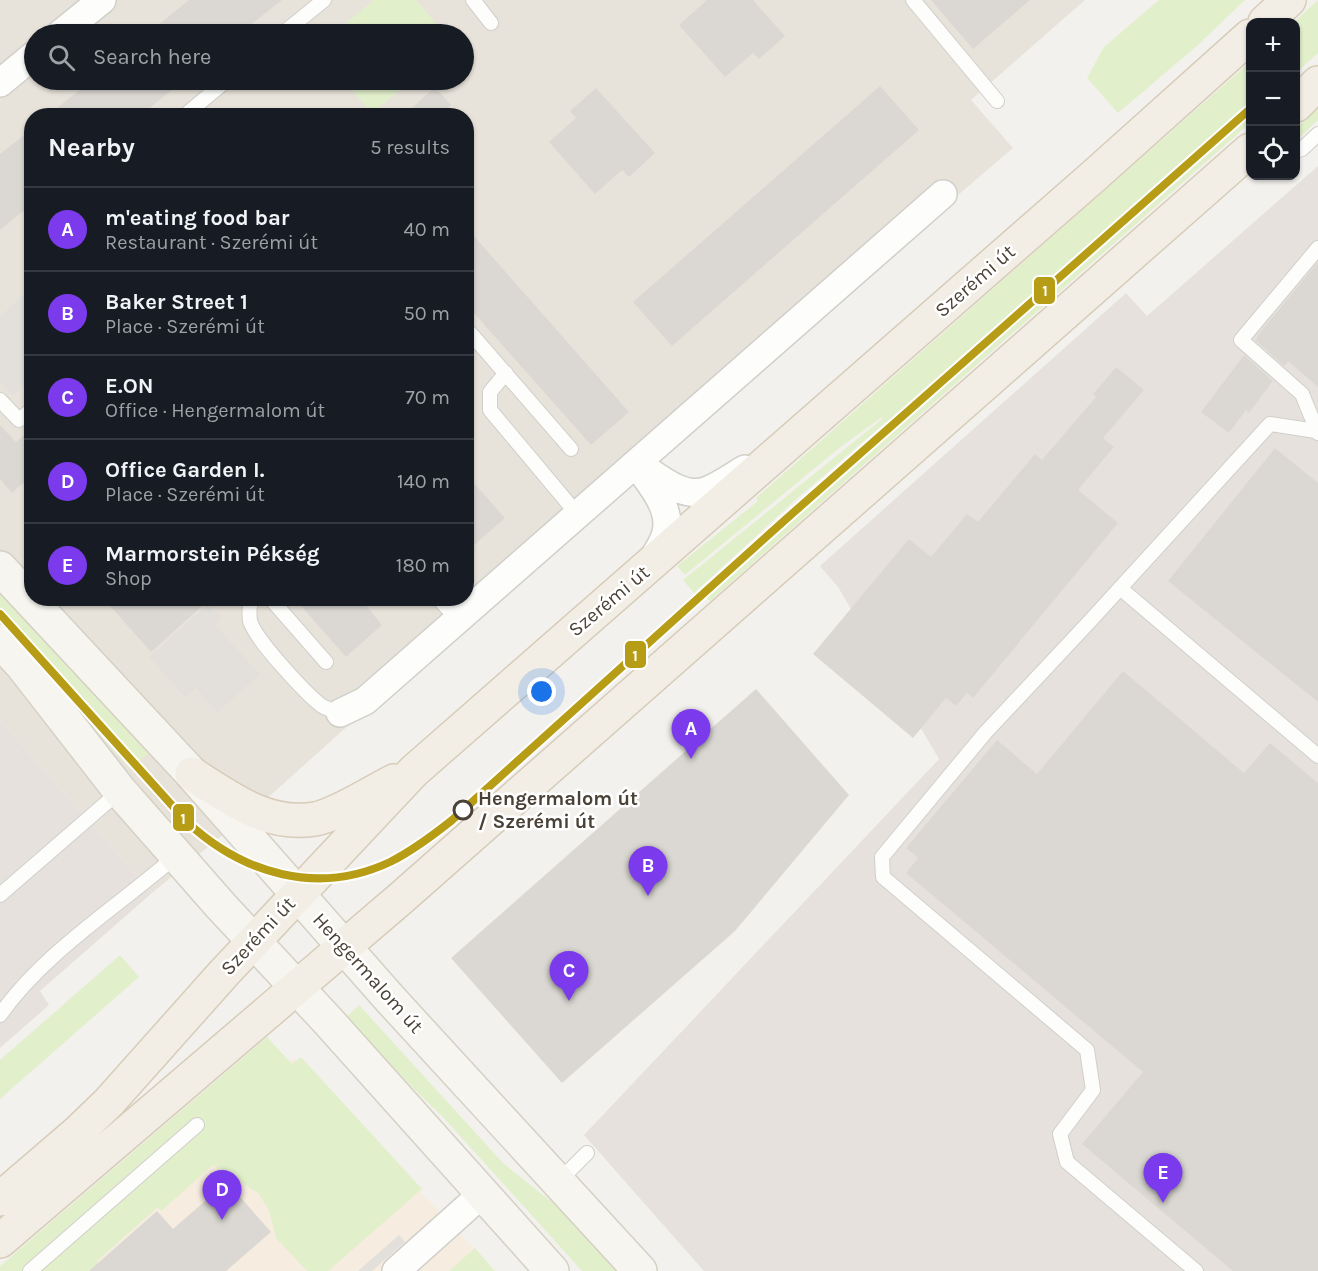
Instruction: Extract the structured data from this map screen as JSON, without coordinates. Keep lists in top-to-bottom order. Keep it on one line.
{"streets":{"main road":["Szerémi út","Hengermalom út"]},"crossings":[["Szerémi út","Hengermalom út"]],"places":["Hengermalom út / Szerémi út"],"lines":["tram line 1"],"page":{"map_buttons":["+","−"],"search":"Search here","heading":["Nearby","5 results"],"list":[{"mark":"A","name":"m'eating food bar","note":"Restaurant · Szerémi út","value":"40 m"},{"mark":"B","name":"Baker Street 1","note":"Place · Szerémi út","value":"50 m"},{"mark":"C","name":"E.ON","note":"Office · Hengermalom út","value":"70 m"},{"mark":"D","name":"Office Garden I.","note":"Place · Szerémi út","value":"140 m"},{"mark":"E","name":"Marmorstein Pékség","note":"Shop","value":"180 m"}],"pins":["A","B","C","E","D"]}}
